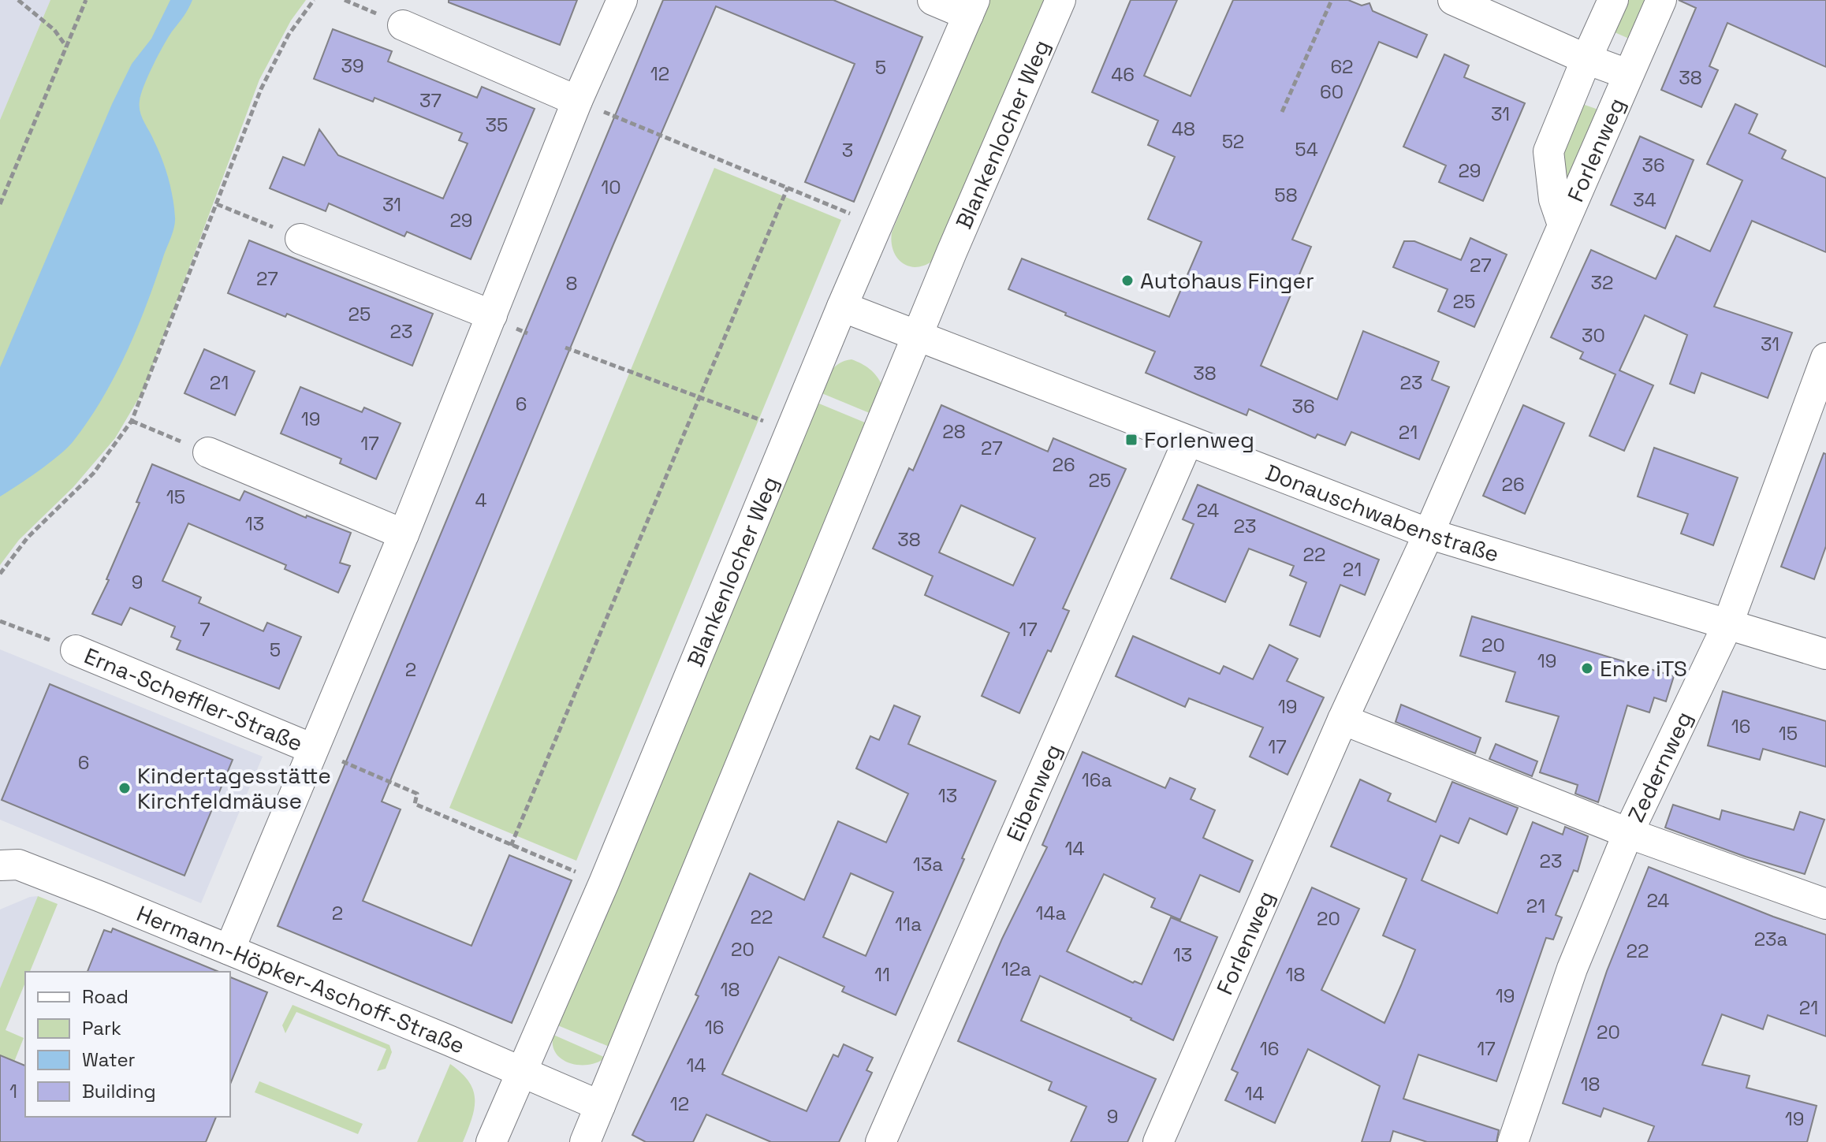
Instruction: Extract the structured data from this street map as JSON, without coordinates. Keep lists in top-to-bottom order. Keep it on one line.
{"streets":{"street":["Blankenlocher Weg","Forlenweg","Donauschwabenstraße","Erna-Scheffler-Straße","Zedernweg","Eibenweg","Hermann-Höpker-Aschoff-Straße"]},"crossings":[["Blankenlocher Weg","Donauschwabenstraße"],["Blankenlocher Weg","Hermann-Höpker-Aschoff-Straße"],["Forlenweg","Donauschwabenstraße"],["Donauschwabenstraße","Zedernweg"],["Donauschwabenstraße","Eibenweg"],["Erna-Scheffler-Straße","Hermann-Höpker-Aschoff-Straße"]],"places":{"other":["Autohaus Finger","Enke iTS","Kindertagesstätte Kirchfeldmäuse"],"transit":["Forlenweg"]},"house_numbers":["39","62","5","12","46","38","60","37","31","35","48","52","54","3","36","29","10","58","34","31","29","27","27","32","8","25","25","23","30","31","38","21","23","6","36","19","28","21","17","27","26","25","26","15","4","24","13","23","38","22","21","9","7","17","20","5","19","2","19","16","15","17","6","16a","13","14","23","13a","24","21","2","14a","22","20","11a","23a","20","22","13","12a","11","18","18","19","21","16","20","16","17","14","18","1","14","12","9","19"],"legend":["Road","Park","Water","Building"]}
